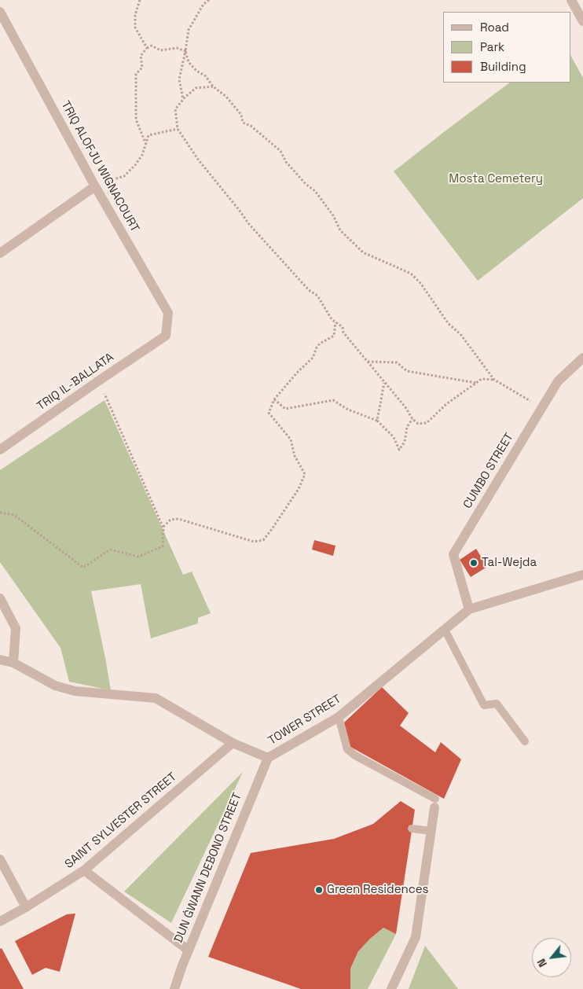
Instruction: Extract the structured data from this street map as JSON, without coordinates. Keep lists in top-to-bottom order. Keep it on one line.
{"streets":{"street":["TRIQ ALOFJU WIGNACOURT","TRIQ IL-BALLATA","CUMBO STREET","TOWER STREET","SAINT SYLVESTER STREET","DUN ĠWANN DEBONO STREET"]},"crossings":[["TRIQ ALOFJU WIGNACOURT","TRIQ IL-BALLATA"],["CUMBO STREET","TOWER STREET"],["TOWER STREET","SAINT SYLVESTER STREET"],["TOWER STREET","DUN ĠWANN DEBONO STREET"]],"parks":["Mosta Cemetery"],"places":["Tal-Wejda","Green Residences"],"legend":["Road","Park","Building"],"north":"bottom left"}
